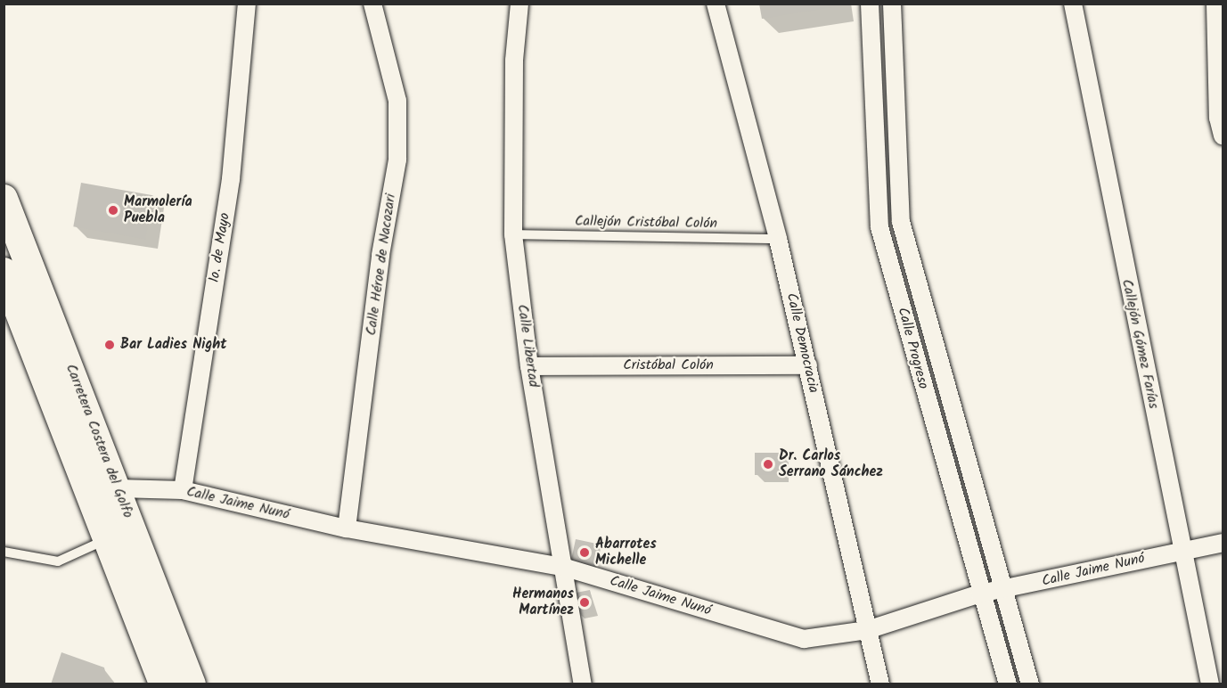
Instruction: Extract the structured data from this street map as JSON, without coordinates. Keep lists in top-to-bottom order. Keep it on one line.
{"streets":{"main road":["Carretera Costera del Golfo"],"street":["1o. de Mayo","Calle Héroe de Nacozari","Calle Democracia","Callejón Gómez Farías","Calle Libertad","Calle Progreso","Cristóbal Colón","Calle Jaime Nunó"],"lane":["Callejón Cristóbal Colón"]},"crossings":[["Callejón Cristóbal Colón","Calle Democracia"],["Callejón Cristóbal Colón","Calle Libertad"],["1o. de Mayo","Calle Jaime Nunó"],["Calle Héroe de Nacozari","Calle Jaime Nunó"],["Calle Democracia","Cristóbal Colón"],["Calle Democracia","Calle Jaime Nunó"],["Callejón Gómez Farías","Calle Jaime Nunó"],["Calle Libertad","Cristóbal Colón"],["Calle Libertad","Calle Jaime Nunó"],["Calle Progreso","Calle Jaime Nunó"],["Carretera Costera del Golfo","Calle Jaime Nunó"]],"places":["Marmolería Puebla","Bar Ladies Night","Dr. Carlos Serrano Sánchez","Abarrotes Michelle","Hermanos Martínez"]}
